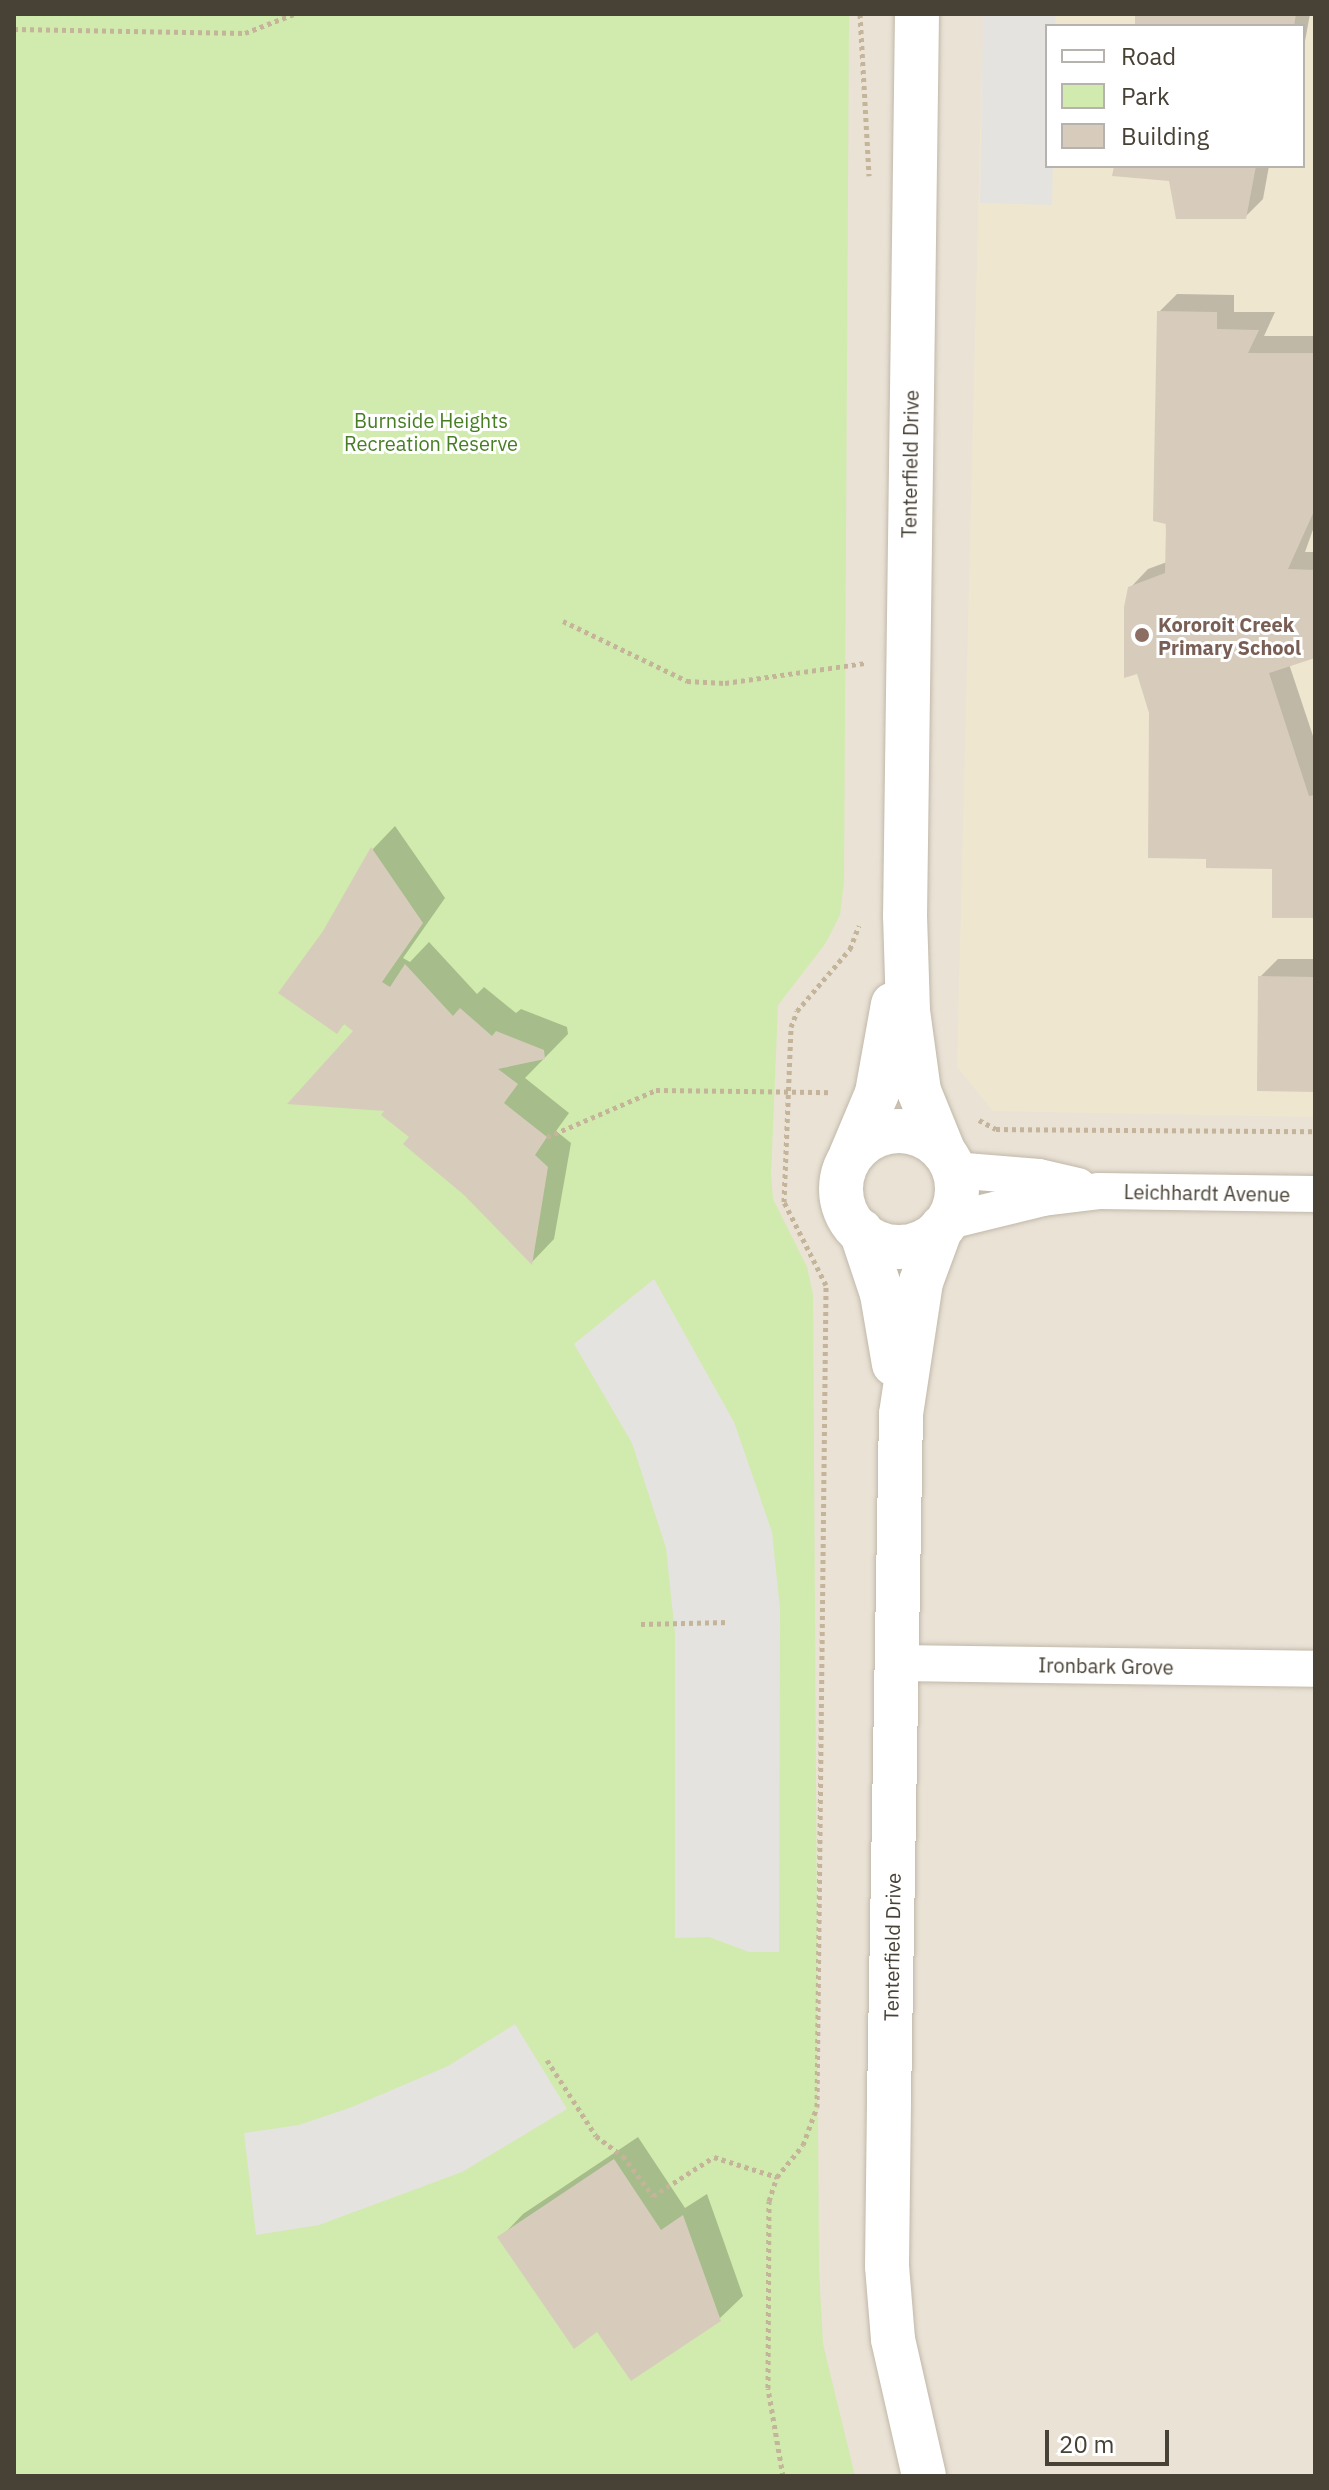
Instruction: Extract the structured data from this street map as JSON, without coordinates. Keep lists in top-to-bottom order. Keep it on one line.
{"streets":{"street":["Tenterfield Drive","Leichhardt Avenue","Ironbark Grove"]},"crossings":[["Tenterfield Drive","Leichhardt Avenue"],["Tenterfield Drive","Ironbark Grove"]],"parks":["Burnside Heights Recreation Reserve"],"places":["Kororoit Creek Primary School"],"legend":["Road","Park","Building"],"scale_bar":"20 m"}
